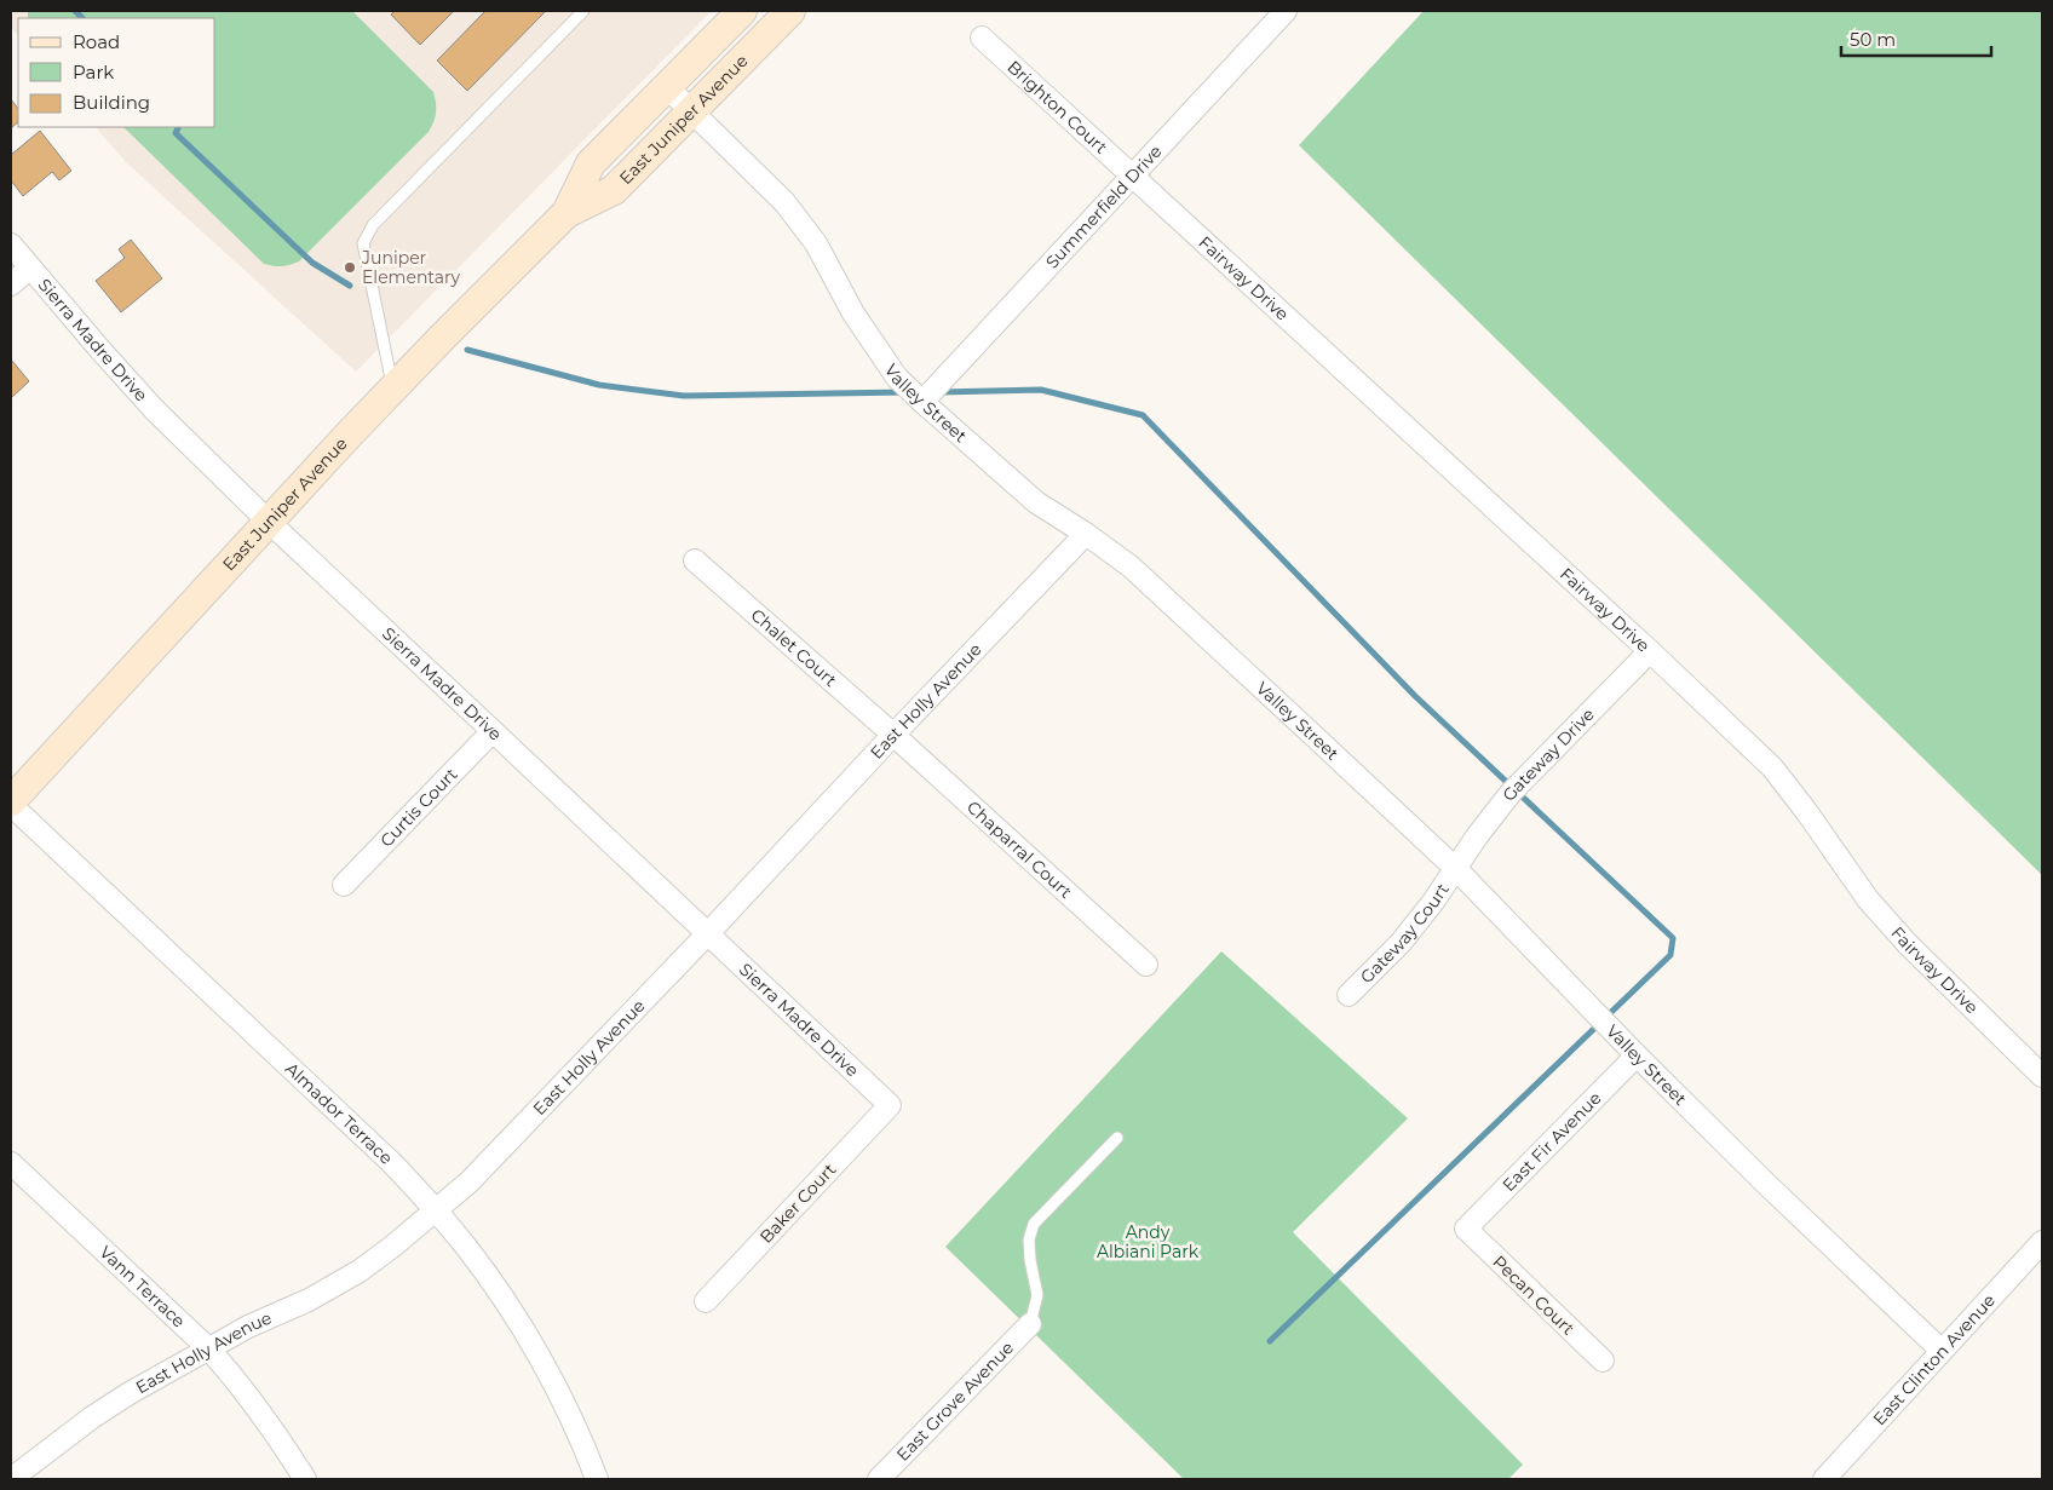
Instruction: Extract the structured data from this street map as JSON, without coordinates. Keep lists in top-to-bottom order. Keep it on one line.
{"streets":{"street":["Brighton Court","East Juniper Avenue","Summerfield Drive","Fairway Drive","Sierra Madre Drive","Valley Street","Chalet Court","East Holly Avenue","Gateway Drive","Curtis Court","Chaparral Court","Gateway Court","Almador Terrace","East Fir Avenue","Baker Court","Vann Terrace","Pecan Court","East Clinton Avenue","East Grove Avenue"]},"crossings":[["Brighton Court","Summerfield Drive"],["Brighton Court","Fairway Drive"],["East Juniper Avenue","Sierra Madre Drive"],["East Juniper Avenue","Valley Street"],["East Juniper Avenue","Almador Terrace"],["Summerfield Drive","Fairway Drive"],["Summerfield Drive","Valley Street"],["Fairway Drive","Gateway Drive"],["Sierra Madre Drive","East Holly Avenue"],["Sierra Madre Drive","Curtis Court"],["Sierra Madre Drive","Baker Court"],["Valley Street","East Holly Avenue"],["Valley Street","Gateway Drive"],["Valley Street","Gateway Court"],["Valley Street","East Fir Avenue"],["Valley Street","East Clinton Avenue"],["Chalet Court","East Holly Avenue"],["Chalet Court","Chaparral Court"],["East Holly Avenue","Chaparral Court"],["East Holly Avenue","Almador Terrace"],["East Holly Avenue","Vann Terrace"],["Gateway Drive","Gateway Court"],["East Fir Avenue","Pecan Court"]],"parks":["Andy Albiani Park"],"places":["Juniper Elementary"],"legend":["Road","Park","Building"],"scale_bar":"50 m"}
